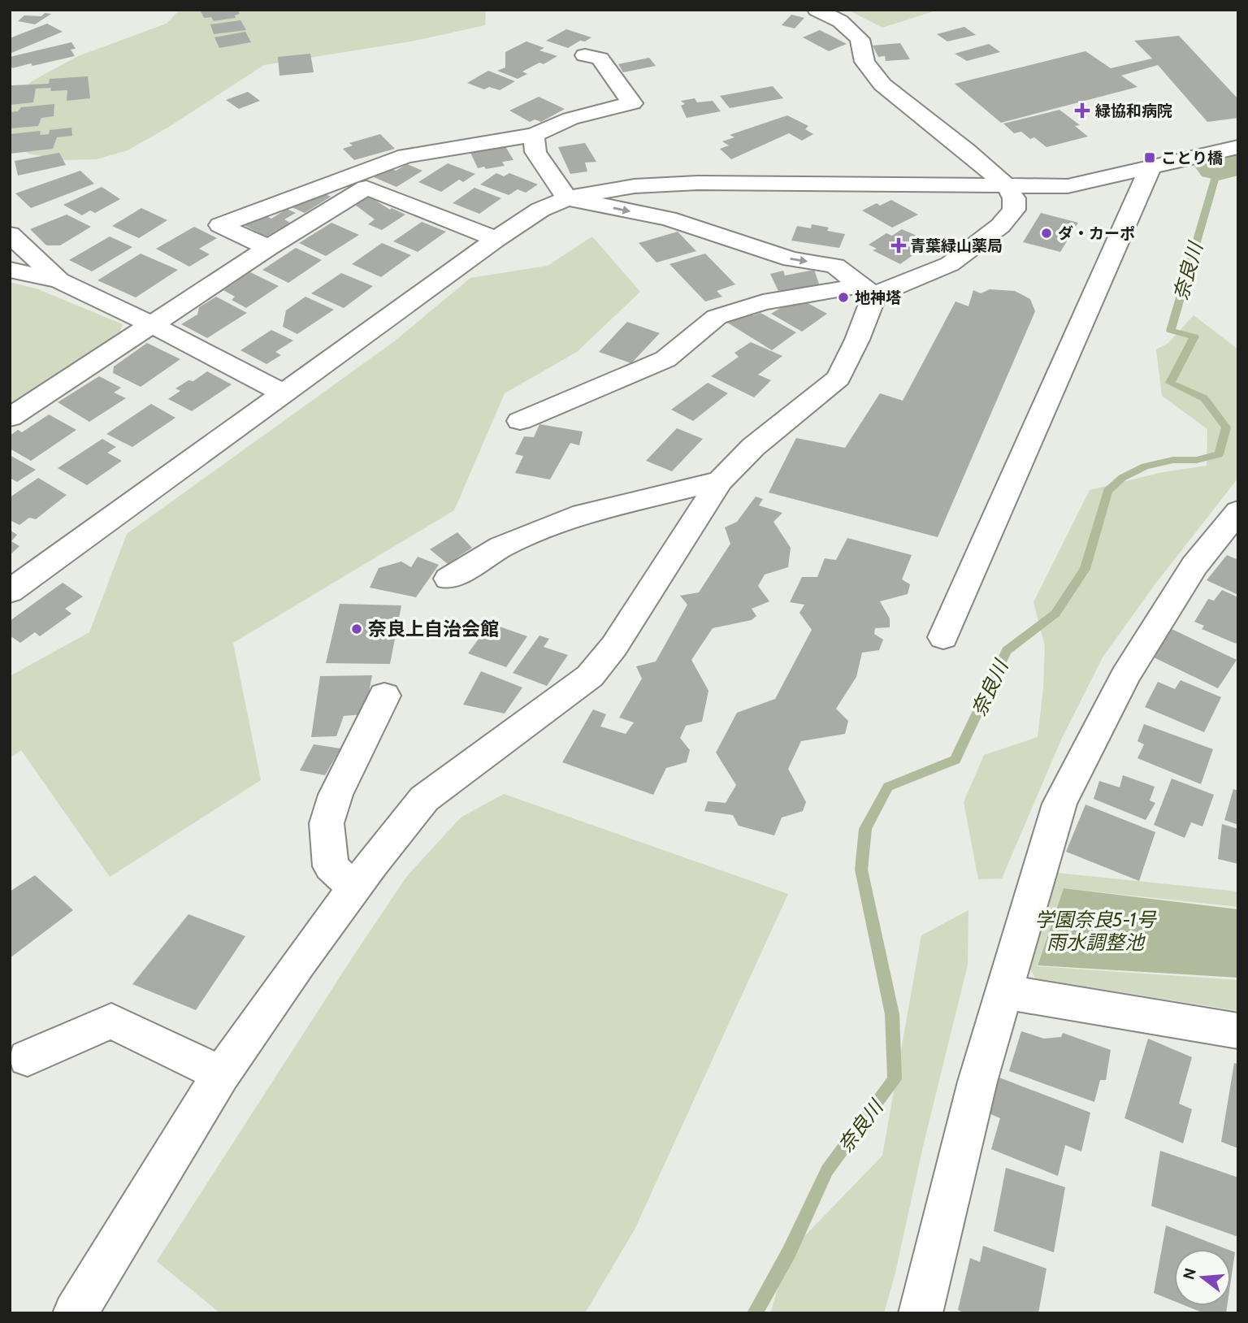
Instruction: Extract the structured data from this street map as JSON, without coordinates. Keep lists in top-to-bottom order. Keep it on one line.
{"water":["奈良川","学園奈良5-1号 雨水調整池"],"places":{"health":["緑協和病院","青葉緑山薬局"],"transit":["ことり橋"],"other":["ダ・カーポ","地神塔","奈良上自治会館"]},"north":"left"}
